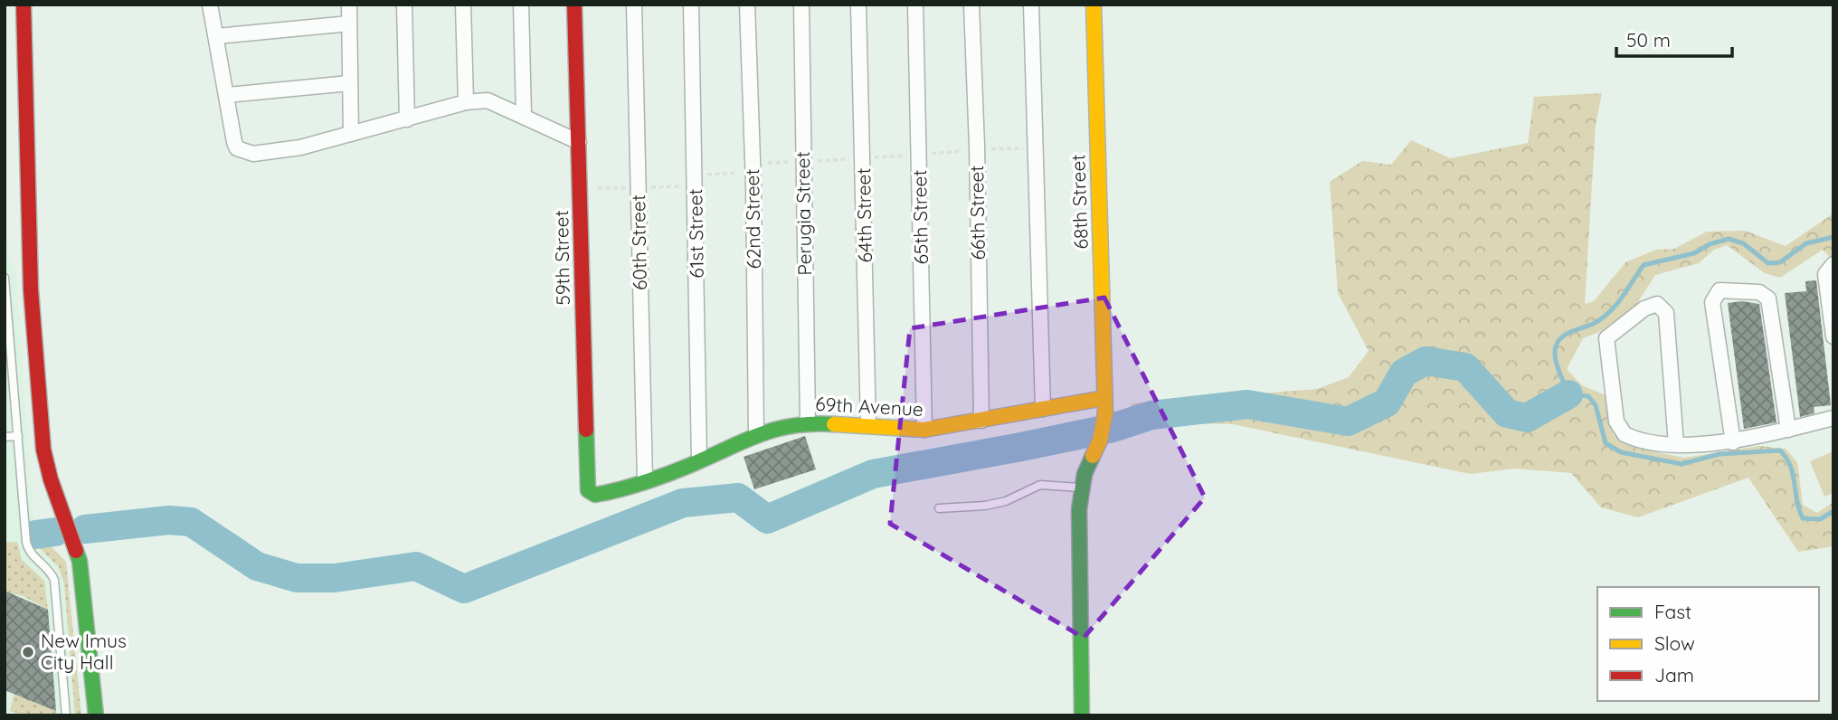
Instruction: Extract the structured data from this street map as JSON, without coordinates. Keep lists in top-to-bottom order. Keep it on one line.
{"streets":{"street":["68th Street","66th Street","Perugia Street","64th Street","65th Street","62nd Street","61st Street","60th Street","59th Street","69th Avenue"]},"crossings":[["68th Street","69th Avenue"],["66th Street","69th Avenue"],["Perugia Street","69th Avenue"],["64th Street","69th Avenue"],["65th Street","69th Avenue"],["62nd Street","69th Avenue"],["61st Street","69th Avenue"],["60th Street","69th Avenue"],["59th Street","69th Avenue"]],"places":["New Imus City Hall"],"legend":["Fast","Slow","Jam"],"scale_bar":"50 m"}
